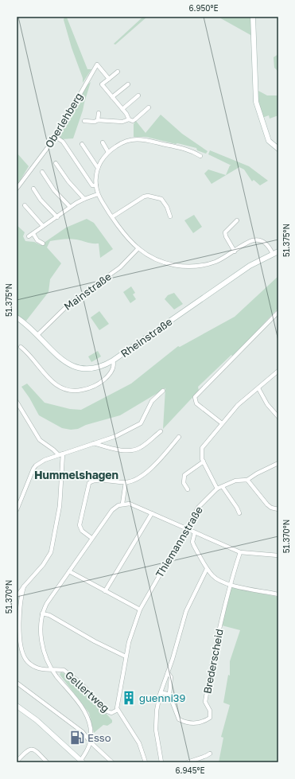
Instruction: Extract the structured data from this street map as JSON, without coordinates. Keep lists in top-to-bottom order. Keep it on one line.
{"streets":{"street":["Oberlehberg","Mainstraße","Rheinstraße","Thiemannstraße","Brederscheid","Gellertweg"]},"crossings":[["Mainstraße","Rheinstraße"],["Thiemannstraße","Gellertweg"]],"districts":["Hummelshagen"],"places":{"building":["guenni39"],"fuel station":["Esso"]},"coordinates":["6.950°E","51.375°N","51.370°N","6.945°E"]}
